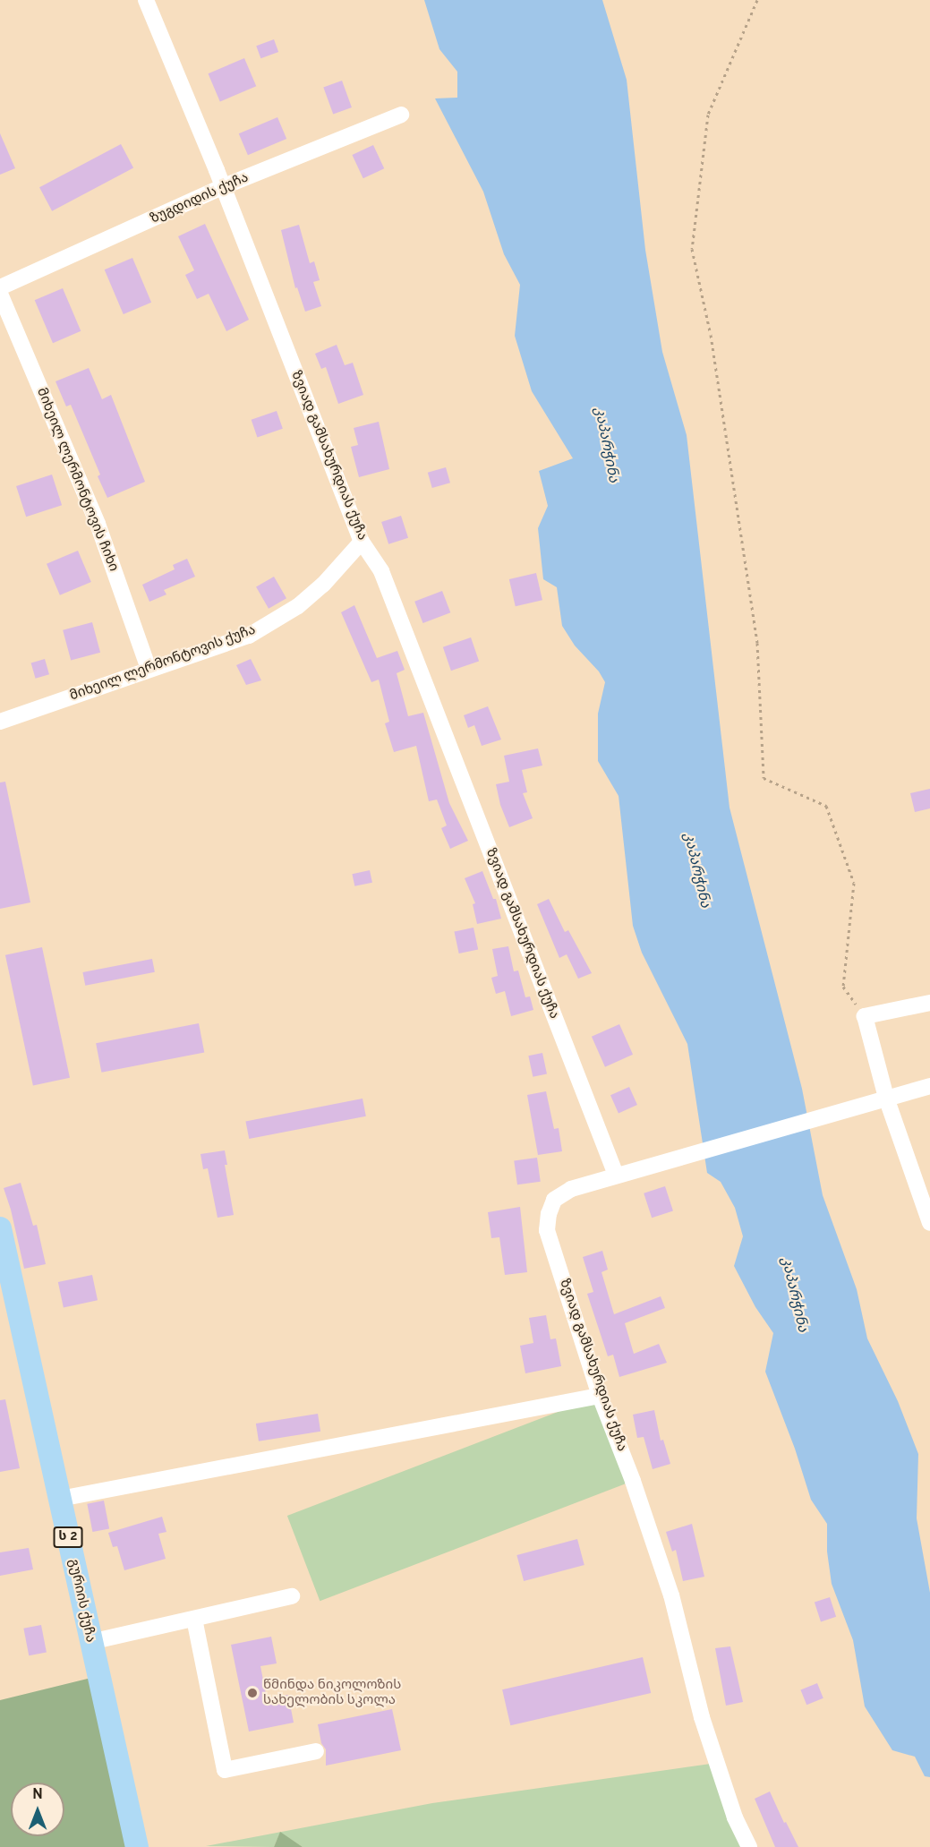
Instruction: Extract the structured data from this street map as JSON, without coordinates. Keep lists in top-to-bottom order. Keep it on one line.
{"streets":{"highway":["ს 2","გურიის ქუჩა"],"street":["ზუგდიდის ქუჩა","ზვიად გამსახურდიას ქუჩა","მიხეილ ლერმონტოვის ჩიხი","მიხეილ ლერმონტოვის ქუჩა"]},"crossings":[["ზუგდიდის ქუჩა","ზვიად გამსახურდიას ქუჩა"],["ზვიად გამსახურდიას ქუჩა","მიხეილ ლერმონტოვის ქუჩა"],["მიხეილ ლერმონტოვის ჩიხი","მიხეილ ლერმონტოვის ქუჩა"]],"water":["კაპარჭინა"],"places":["წმინდა ნიკოლოზის სახელობის სკოლა"],"north":"top"}
